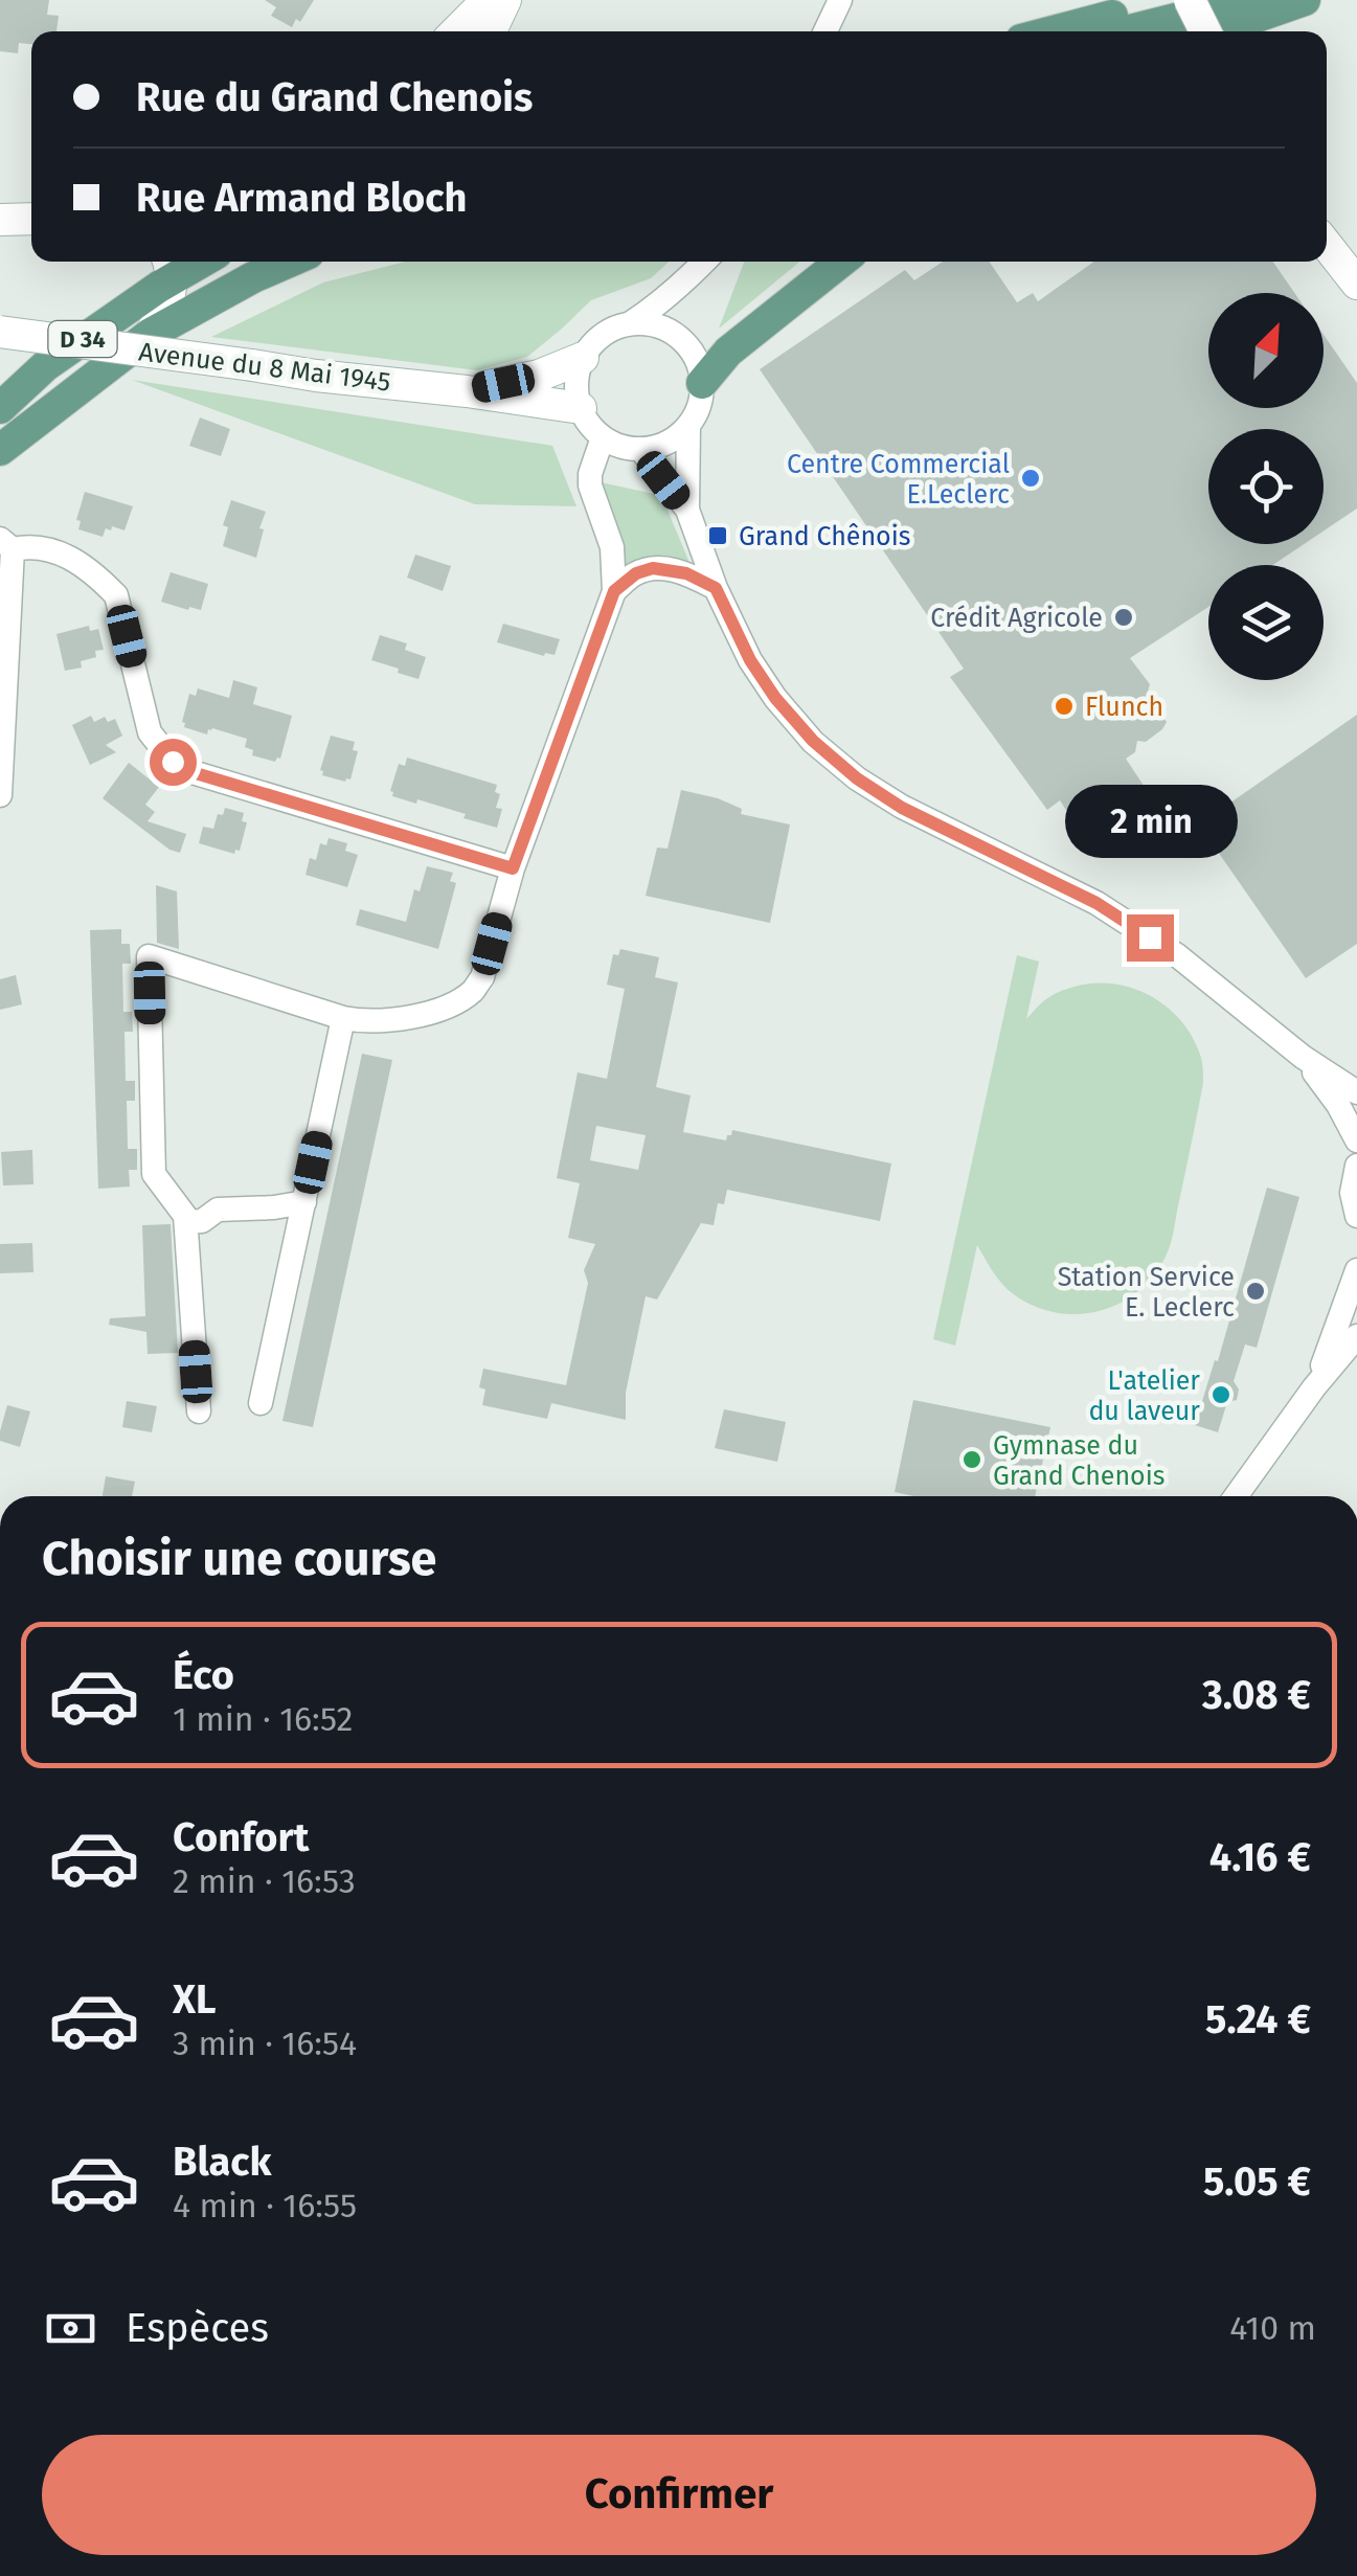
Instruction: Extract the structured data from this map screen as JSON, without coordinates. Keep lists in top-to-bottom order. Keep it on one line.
{"streets":{"main road":["D 34"],"street":["Avenue du 8 Mai 1945"]},"places":{"other":["Centre Commercial E.Leclerc","Crédit Agricole","Flunch","Station Service E. Leclerc","L'atelier du laveur","Gymnase du Grand Chenois"],"transit":["Grand Chênois"]},"north":"top right","page":{"banner":["Rue du Grand Chenois","Rue Armand Bloch"],"bubble":"2 min","heading":"Choisir une course","list":[{"name":"Éco","note":"1 min · 16:52","value":"3.08 €"},{"name":"Confort","note":"2 min · 16:53","value":"4.16 €"},{"name":"XL","note":"3 min · 16:54","value":"5.24 €"},{"name":"Black","note":"4 min · 16:55","value":"5.05 €"}],"pay":["Espèces","410 m"],"buttons":"Confirmer"}}
